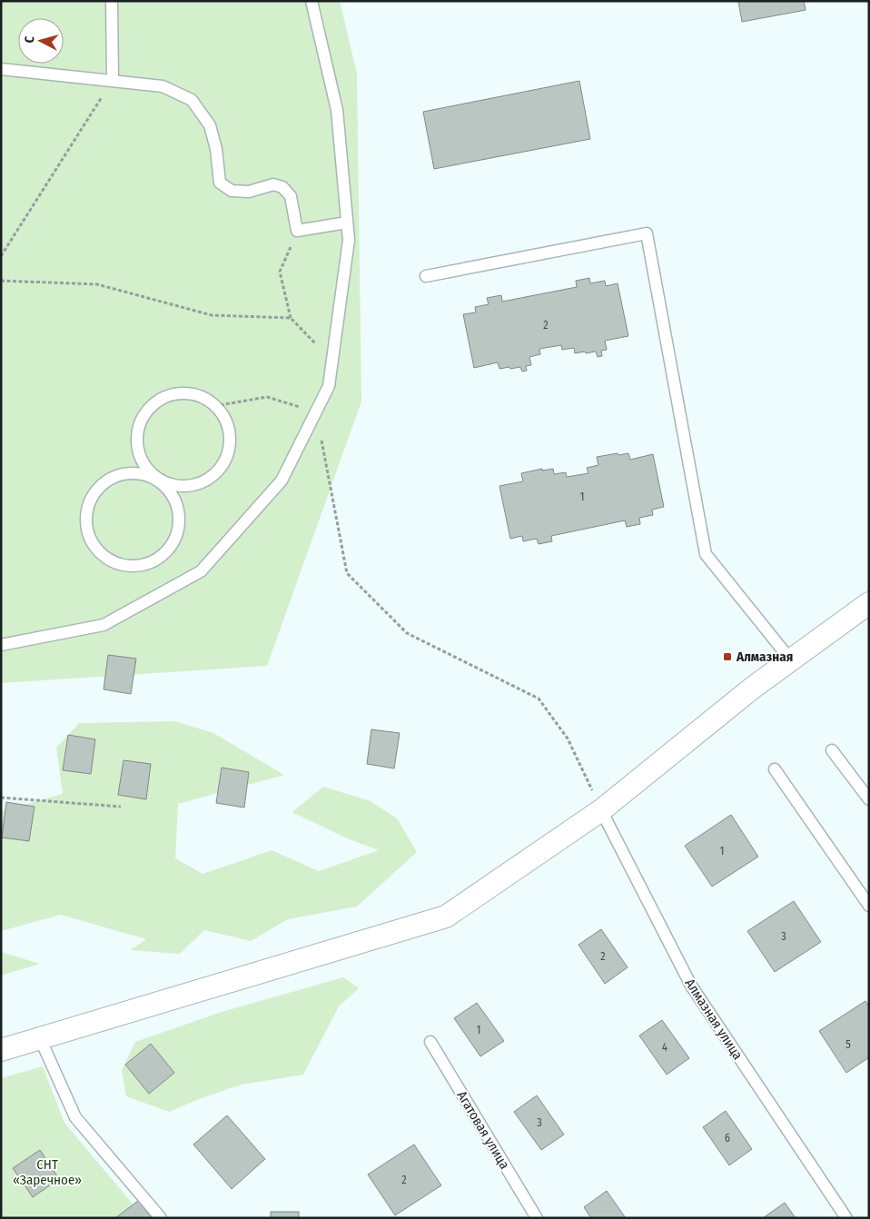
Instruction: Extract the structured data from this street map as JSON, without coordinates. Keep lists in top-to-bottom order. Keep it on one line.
{"streets":{"lane":["Алмазная улица","Агатовая улица"]},"parks":["СНТ «Заречное»"],"places":{"transit":["Алмазная"]},"house_numbers":["2","1","1","3","2","1","5","4","3","6","2"],"north":"left"}
